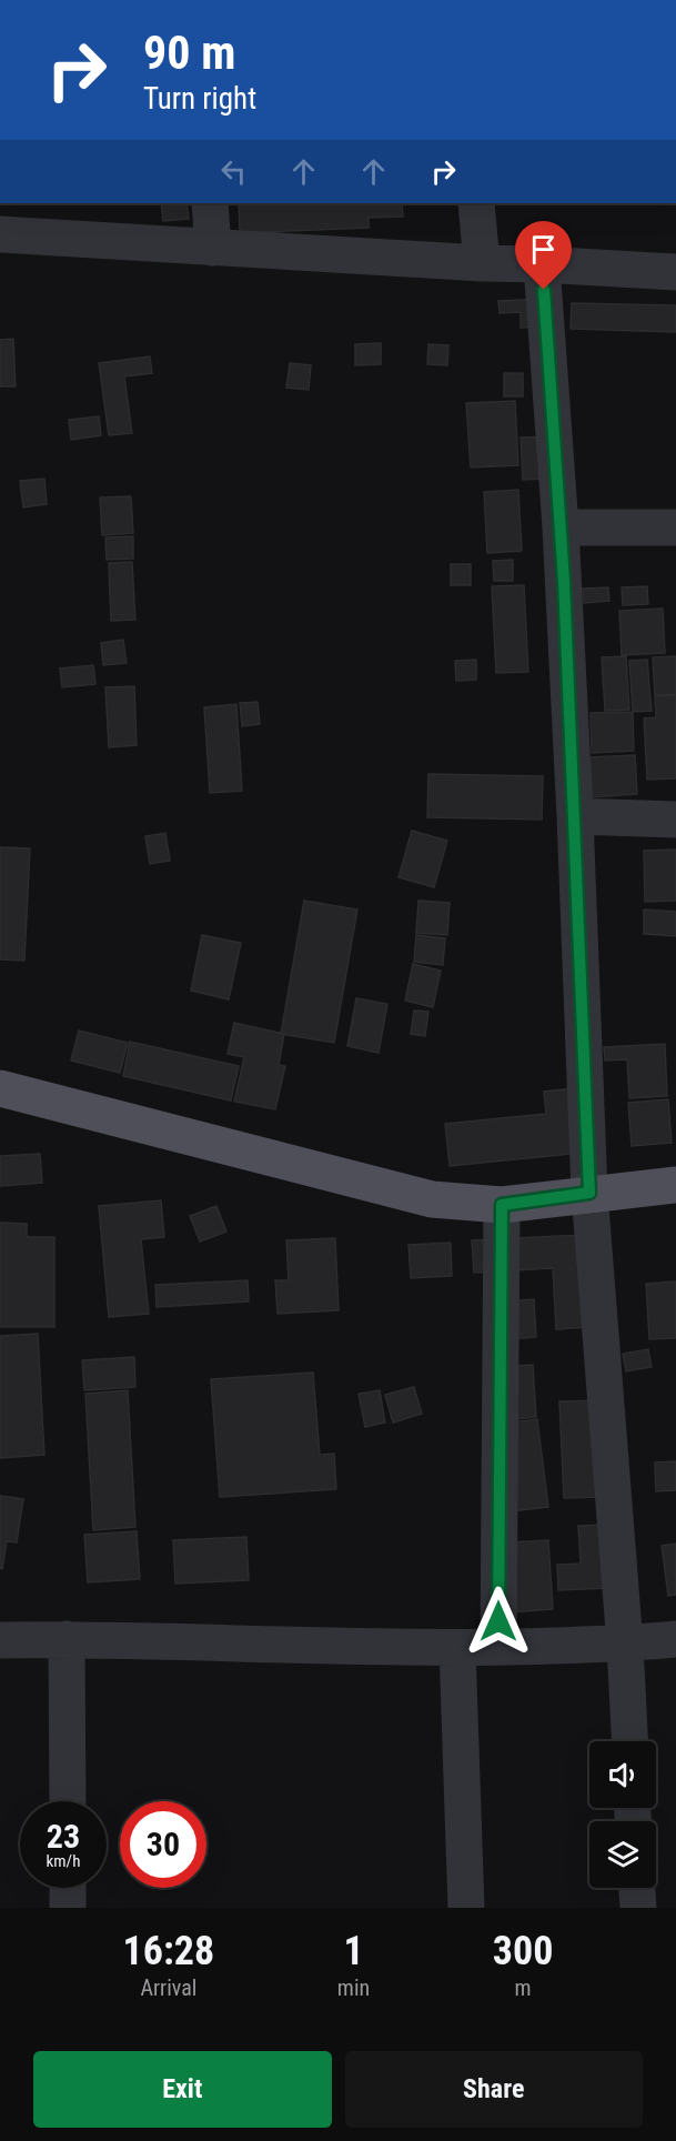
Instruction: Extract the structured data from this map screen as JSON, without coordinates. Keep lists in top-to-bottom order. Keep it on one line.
{"page":{"turn":["90 m","Turn right"],"speed":"23 km/h","limit":"30","eta":["16:28","Arrival","1","min","300","m"],"buttons":["Exit","Share"]}}
